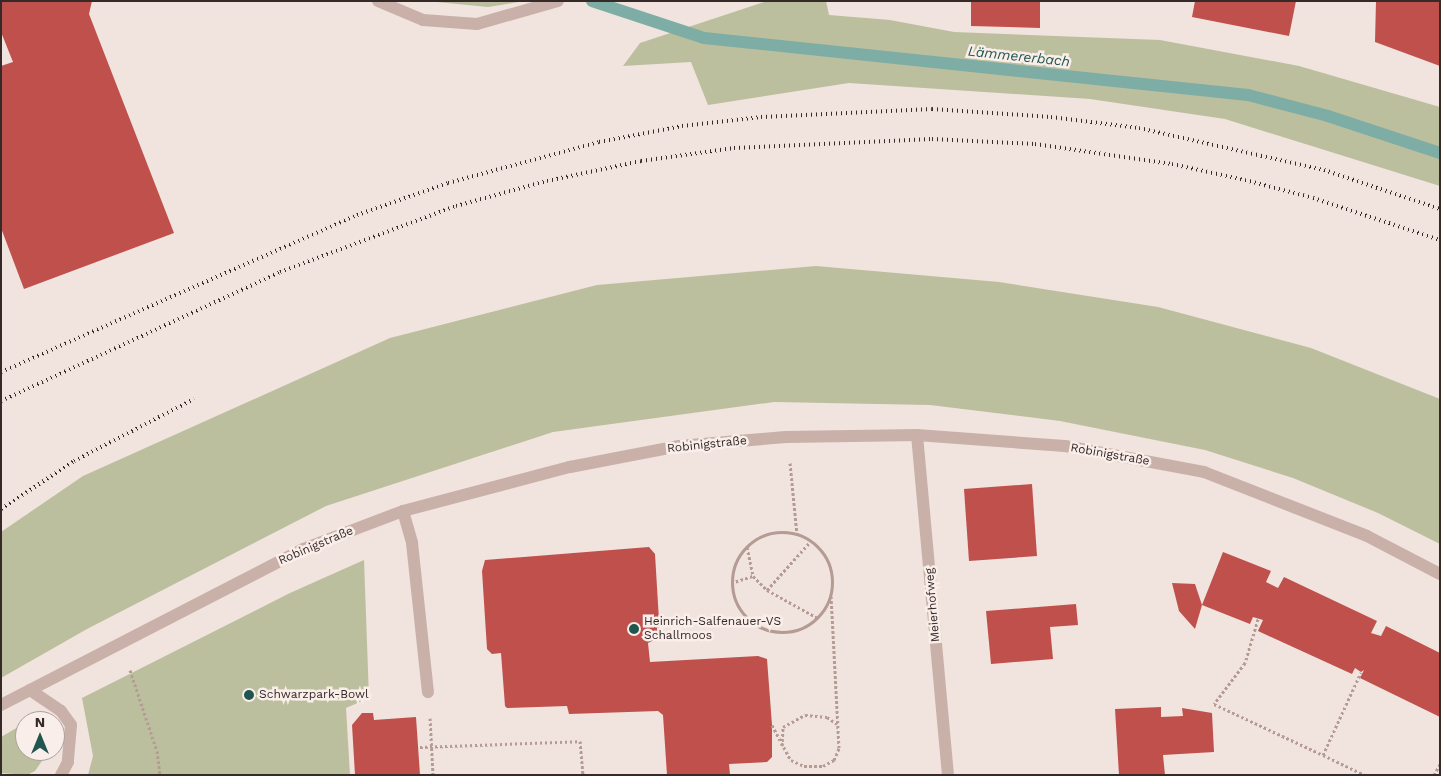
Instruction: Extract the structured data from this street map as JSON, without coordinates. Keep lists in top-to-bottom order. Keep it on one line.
{"streets":{"street":["Robinigstraße","Meierhofweg"]},"crossings":[["Robinigstraße","Meierhofweg"]],"water":["Lämmererbach"],"places":["Heinrich-Salfenauer-VS Schallmoos","Schwarzpark-Bowl"],"north":"top"}
